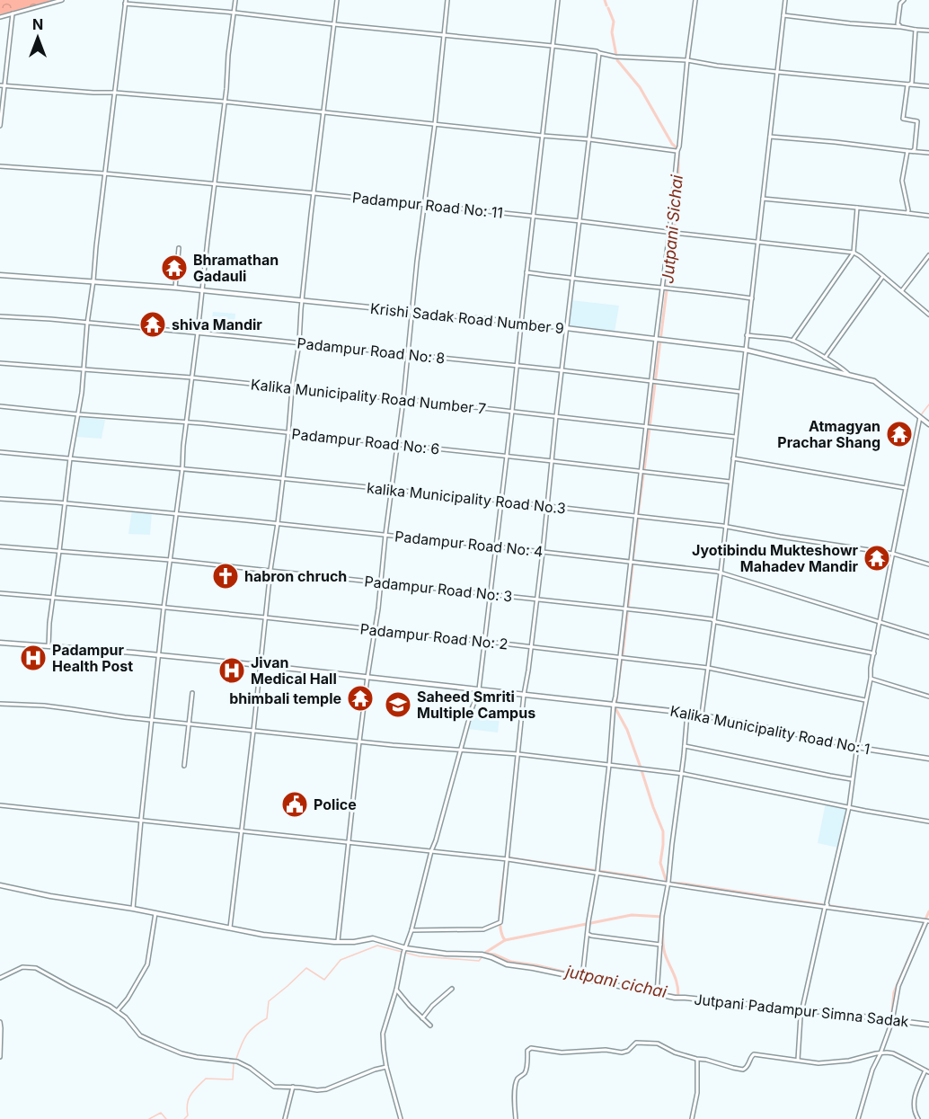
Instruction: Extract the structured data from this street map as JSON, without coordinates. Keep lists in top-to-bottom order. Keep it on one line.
{"streets":{"street":["Padampur Road No: 11","Krishi Sadak Road Number 9","Padampur Road No: 8","Kalika Municipality Road Number 7","Padampur Road No: 6","kalika Municipality Road No.3","Padampur Road No: 4","Padampur Road No: 3","Padampur Road No: 2","Kalika Municipality Road No: 1","Jutpani Padampur Simna Sadak"]},"water":["Jutpani Sichai","jutpani cichai"],"places":{"temple":["Bhramathan Gadauli","shiva Mandir","Atmagyan Prachar Shang","Jyotibindu Mukteshowr Mahadev Mandir","bhimbali temple"],"church":["habron chruch"],"hospital":["Padampur Health Post","Jivan Medical Hall"],"school or university":["Saheed Smriti Multiple Campus"],"public building":["Police"]},"north":"top"}
